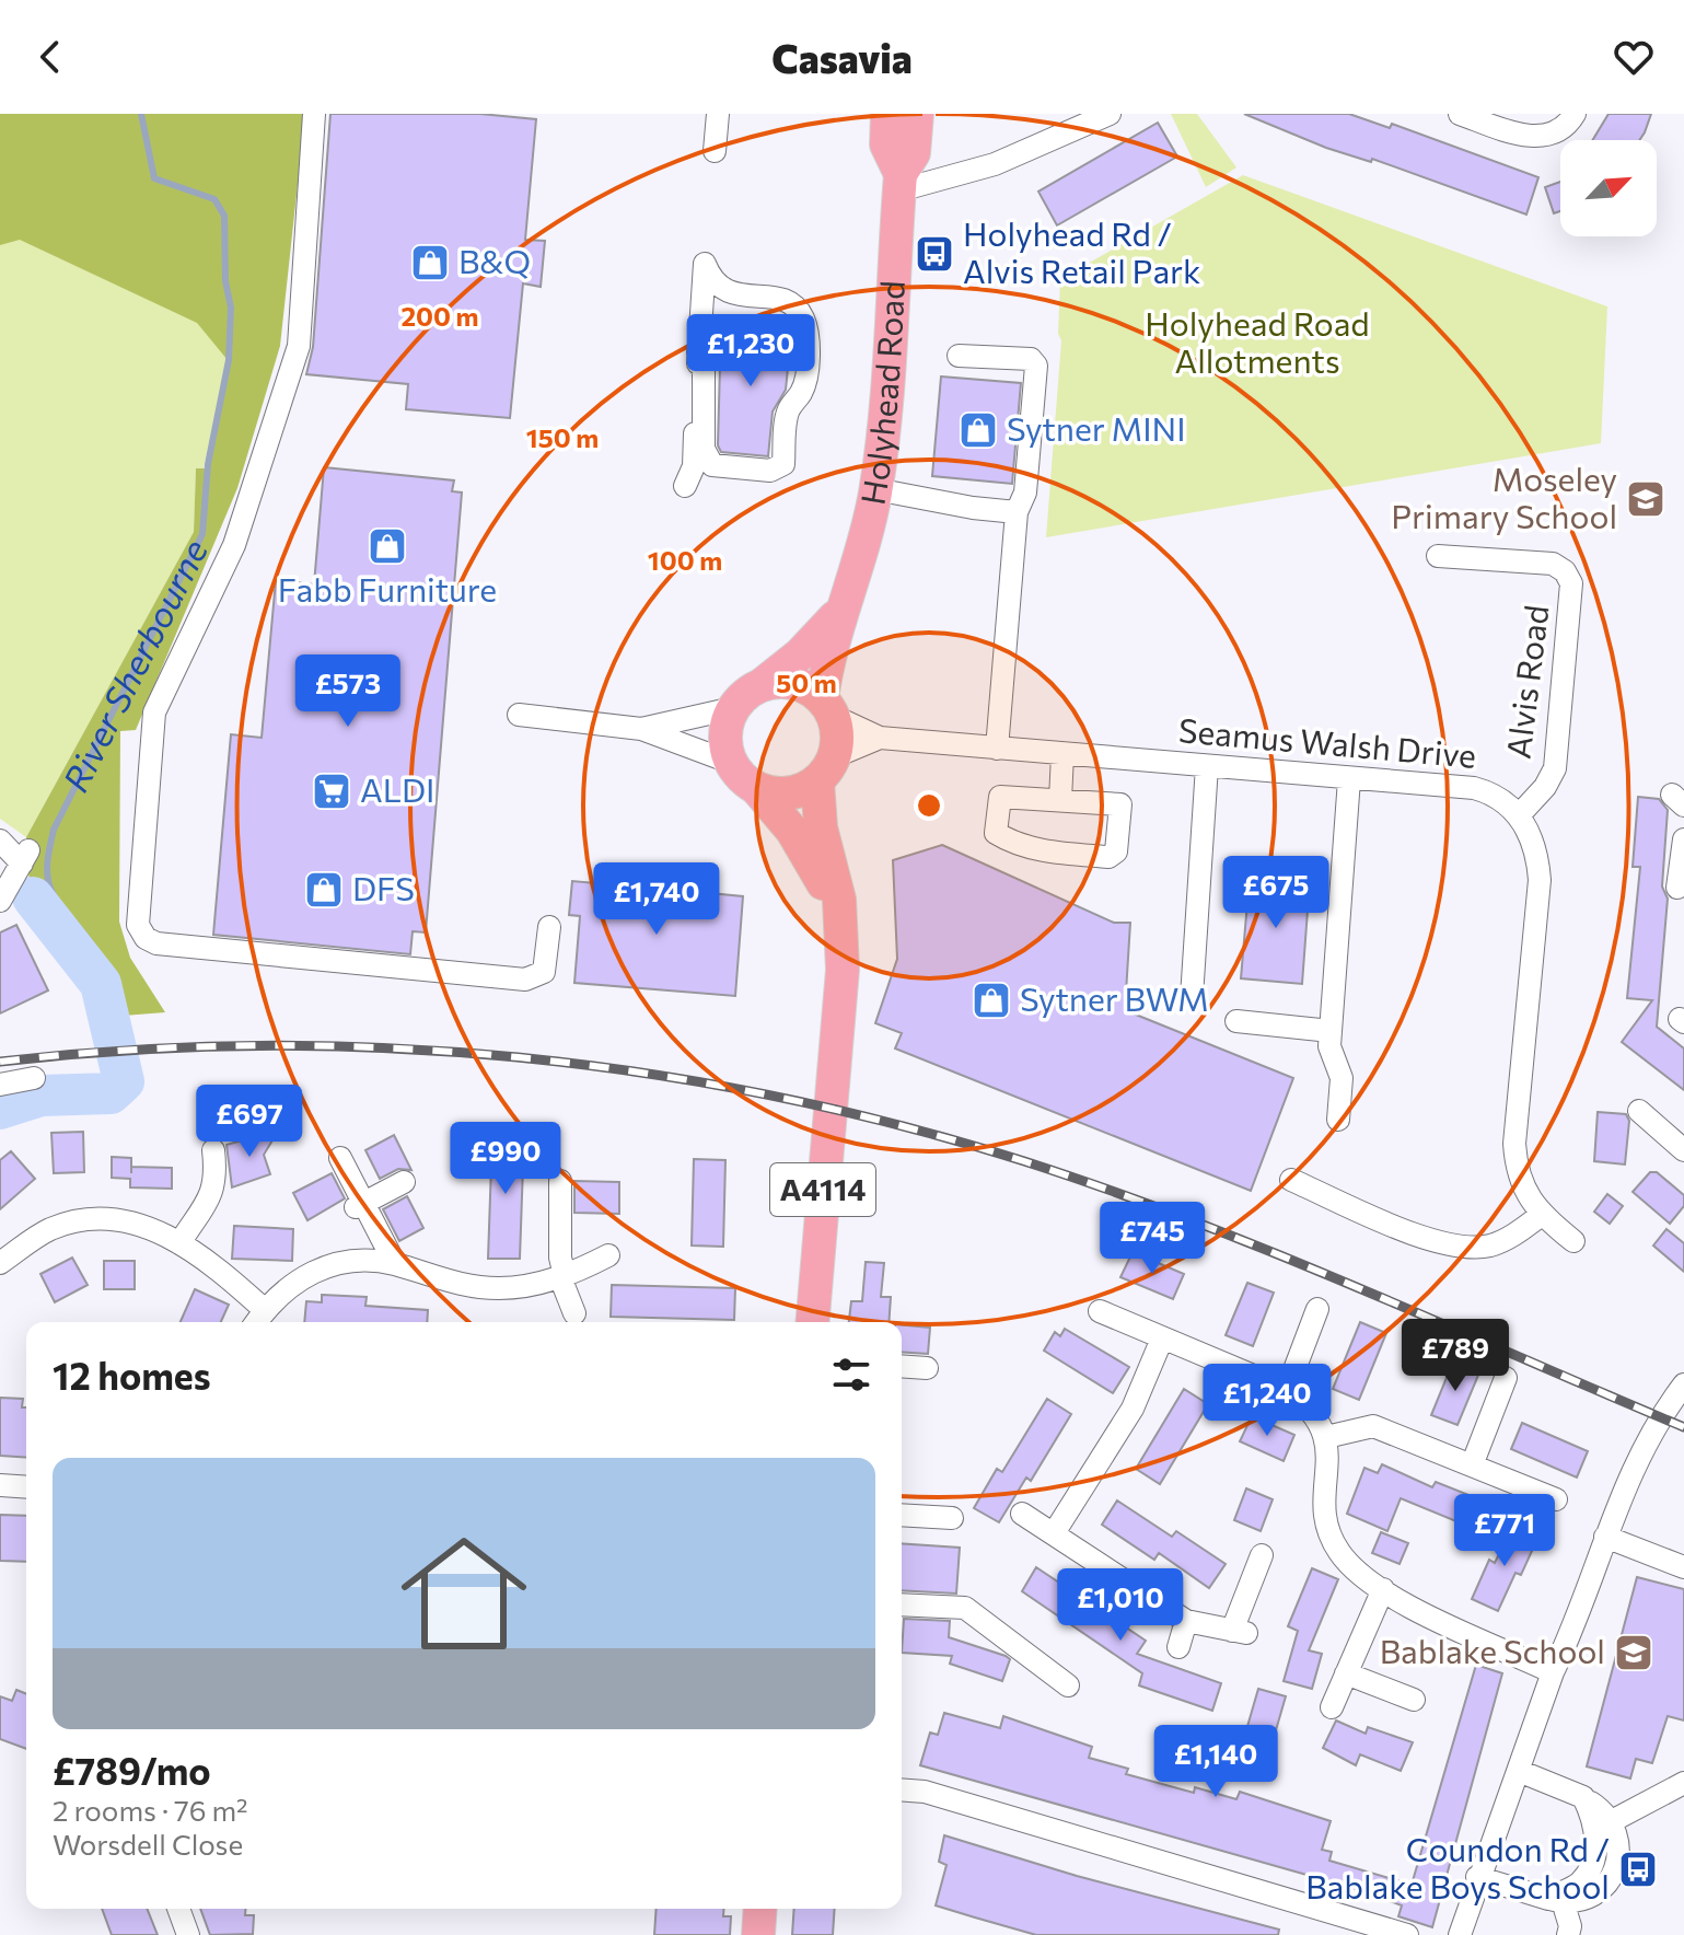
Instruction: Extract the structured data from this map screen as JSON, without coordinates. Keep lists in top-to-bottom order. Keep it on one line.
{"streets":{"highway":["Holyhead Road","A4114"],"street":["Alvis Road","Seamus Walsh Drive"]},"crossings":[["Holyhead Road","A4114"],["Alvis Road","Seamus Walsh Drive"]],"water":["River Sherbourne"],"parks":["Holyhead Road Allotments"],"places":{"bus stop":["Holyhead Rd / Alvis Retail Park","Coundon Rd / Bablake Boys School"],"shop":["B&Q","Sytner MINI","Fabb Furniture","DFS","Sytner BWM"],"school or university":["Moseley Primary School","Bablake School"],"supermarket":["ALDI"]},"north":"top right","page":{"header":"Casavia","price":["£1,230","£573","£675","£1,740","£697","£990","£745","£789","£1,240","£771","£1,010","£1,140"],"heading":"12 homes","list":[{"name":"£789/mo","note":"2 rooms · 76 m² · Worsdell Close"}]},"rings":["200 m","150 m","100 m","50 m"]}
